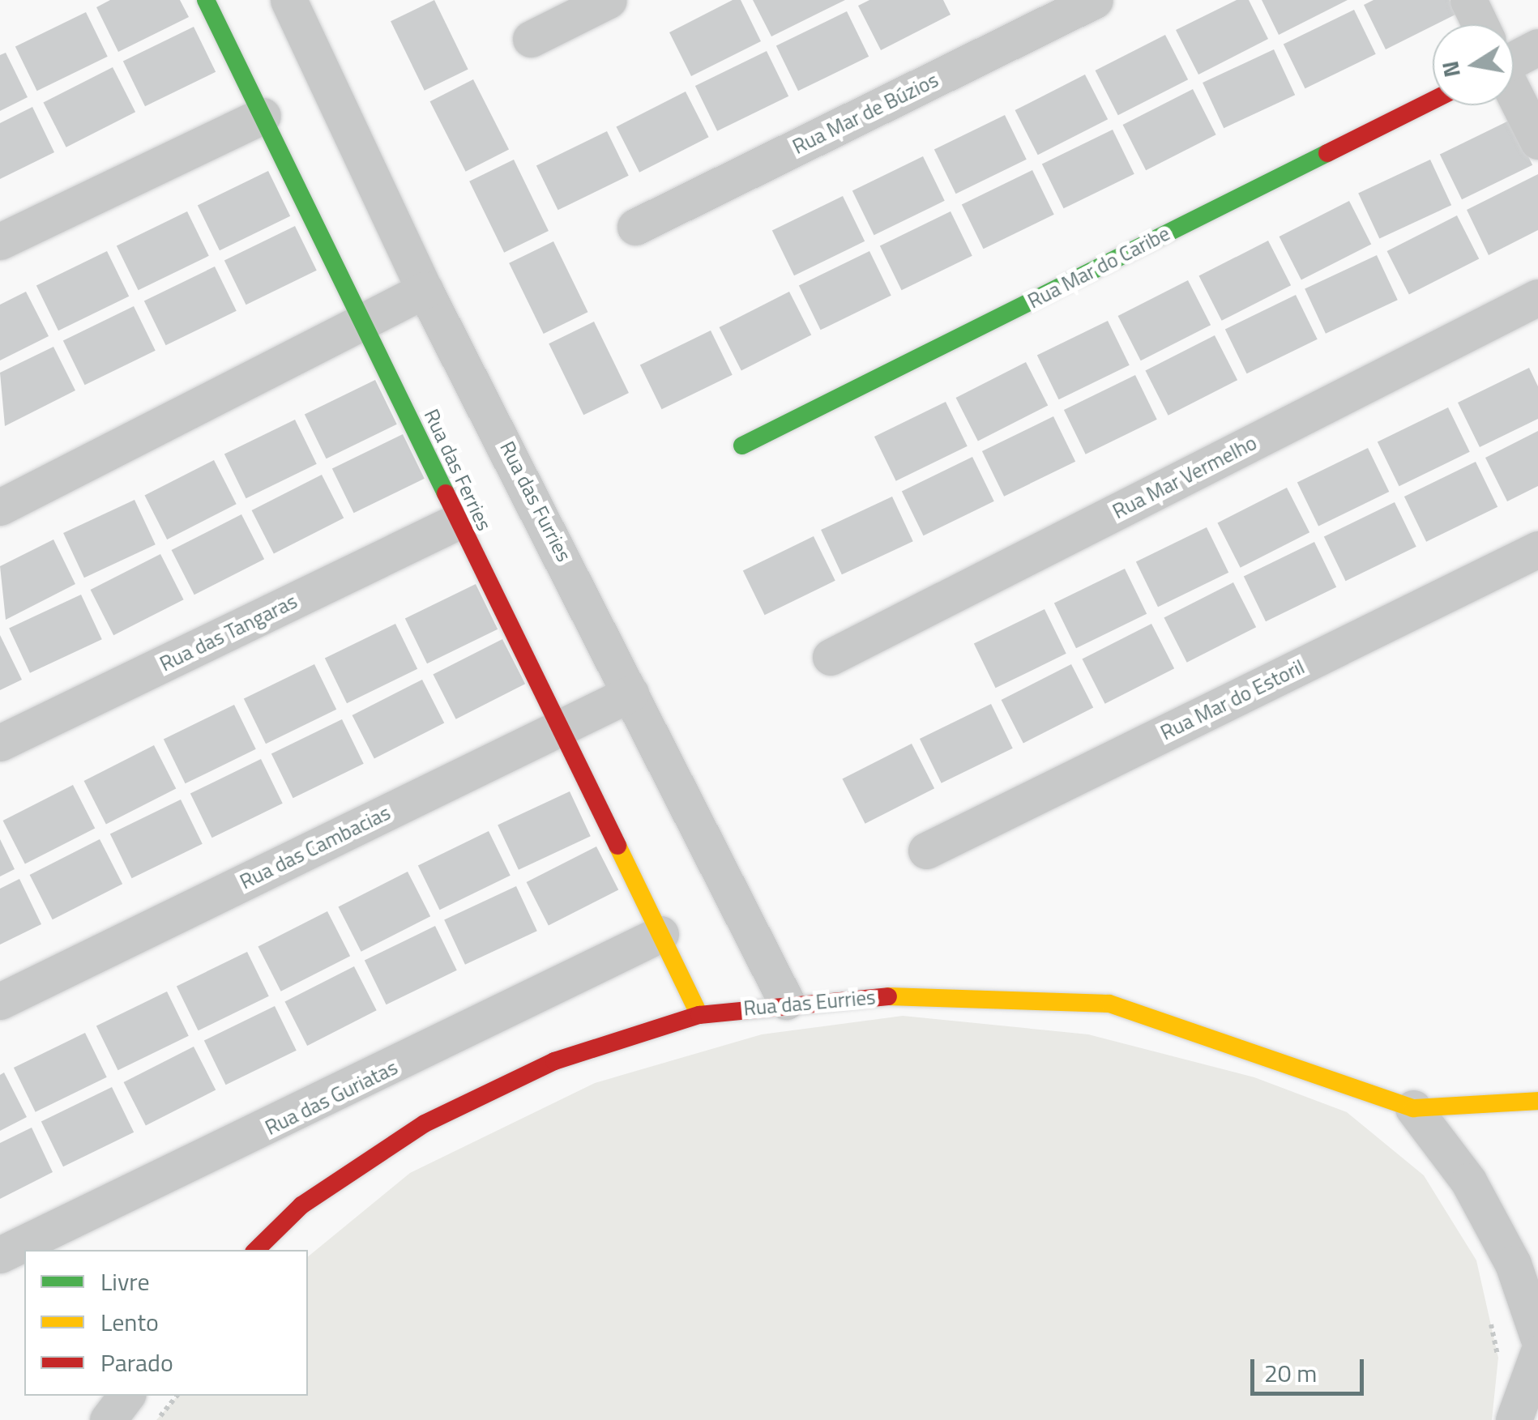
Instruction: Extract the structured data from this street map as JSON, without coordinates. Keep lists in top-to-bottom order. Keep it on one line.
{"streets":{"street":["Rua Mar de Búzios","Rua Mar do Caribe","Rua das Ferries","Rua Mar Vermelho","Rua das Furries","Rua das Tangaras","Rua Mar do Estoril","Rua das Cambacias","Rua das Eurries","Rua das Guriatas"]},"crossings":[["Rua das Ferries","Rua das Tangaras"],["Rua das Ferries","Rua das Cambacias"],["Rua das Ferries","Rua das Eurries"],["Rua das Ferries","Rua das Guriatas"],["Rua das Furries","Rua das Cambacias"],["Rua das Furries","Rua das Eurries"]],"legend":["Livre","Lento","Parado"],"scale_bar":"20 m","north":"left"}
